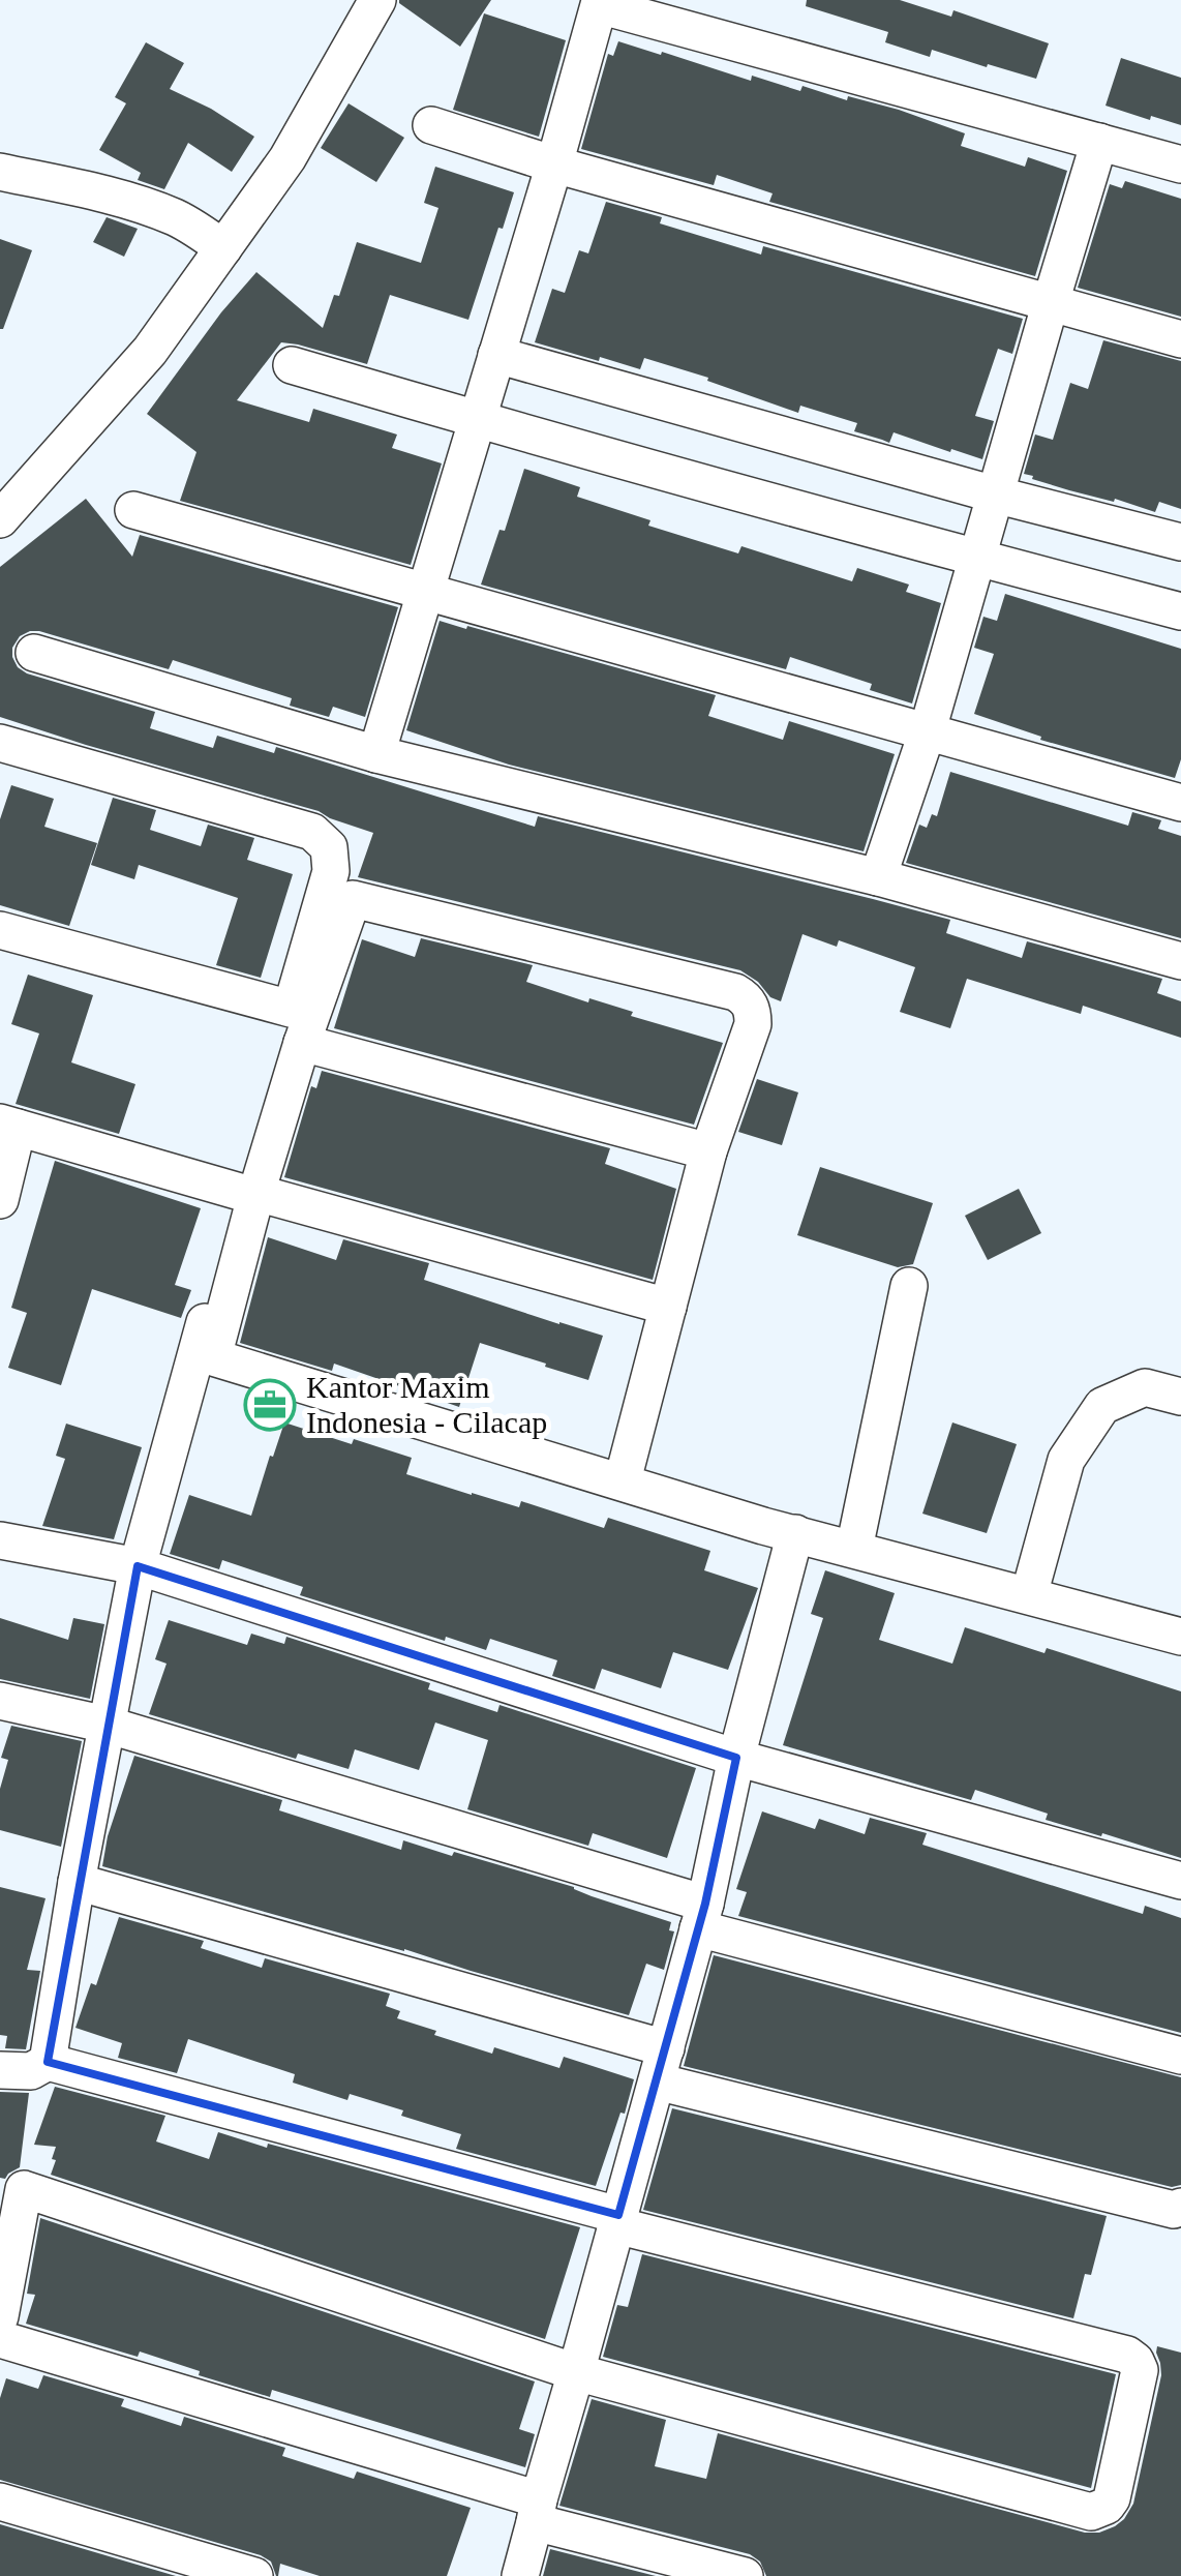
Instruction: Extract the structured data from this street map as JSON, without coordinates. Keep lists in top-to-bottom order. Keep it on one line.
{"places":{"office":["Kantor Maxim Indonesia - Cilacap"]}}
